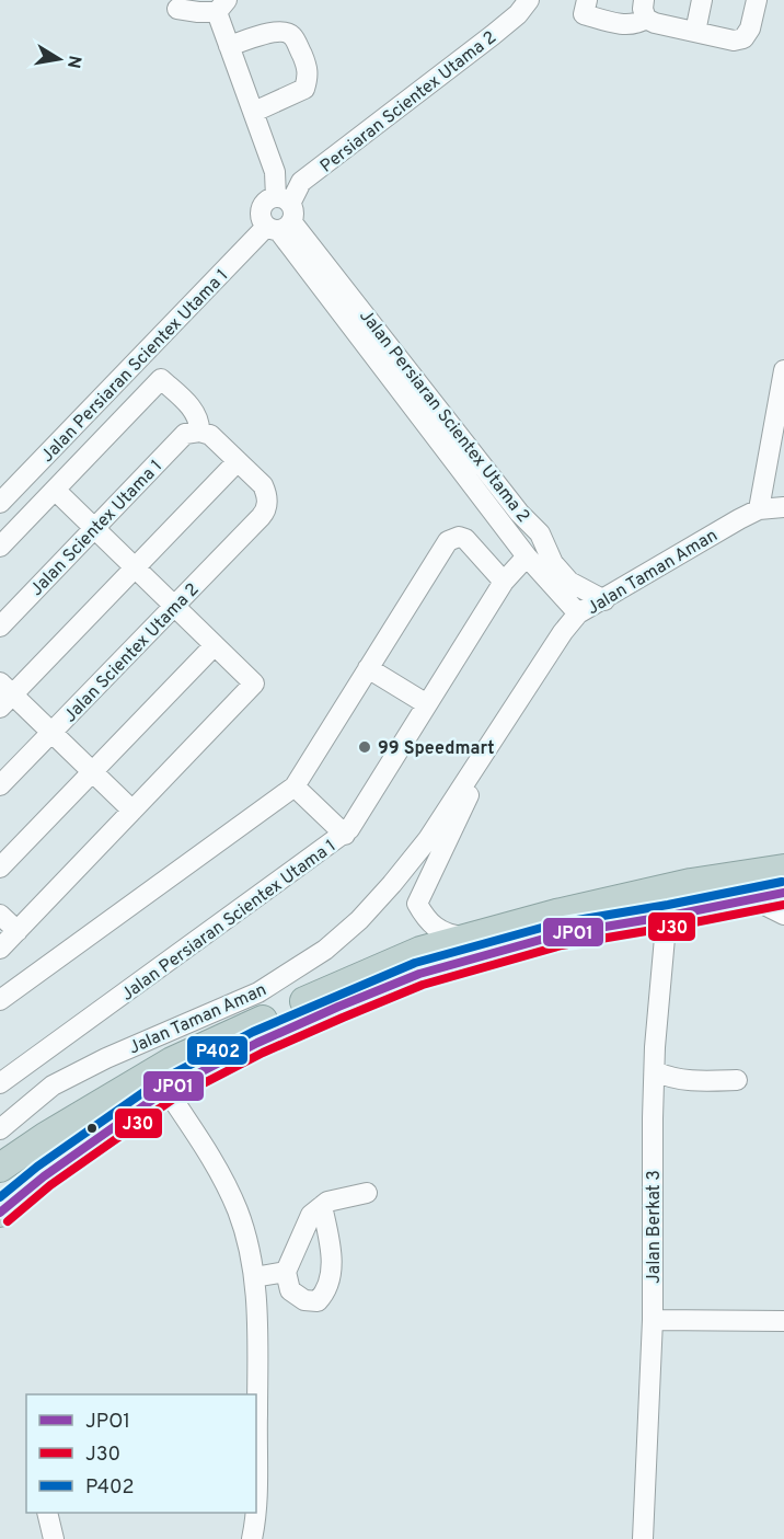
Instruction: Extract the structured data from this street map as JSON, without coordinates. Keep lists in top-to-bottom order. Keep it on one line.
{"streets":{"street":["Persiaran Scientex Utama 2","Jalan Persiaran Scientex Utama 1","Jalan Persiaran Scientex Utama 2","Jalan Scientex Utama 1","Jalan Taman Aman","Jalan Scientex Utama 2","Jalan Berkat 3"]},"crossings":[["Persiaran Scientex Utama 2","Jalan Persiaran Scientex Utama 1"],["Persiaran Scientex Utama 2","Jalan Persiaran Scientex Utama 2"],["Jalan Persiaran Scientex Utama 1","Jalan Persiaran Scientex Utama 2"],["Jalan Persiaran Scientex Utama 2","Jalan Taman Aman"]],"places":["99 Speedmart"],"lines":["transit line P402","transit line JPO1","transit line J30"],"legend":["JPO1","J30","P402"],"north":"right"}
